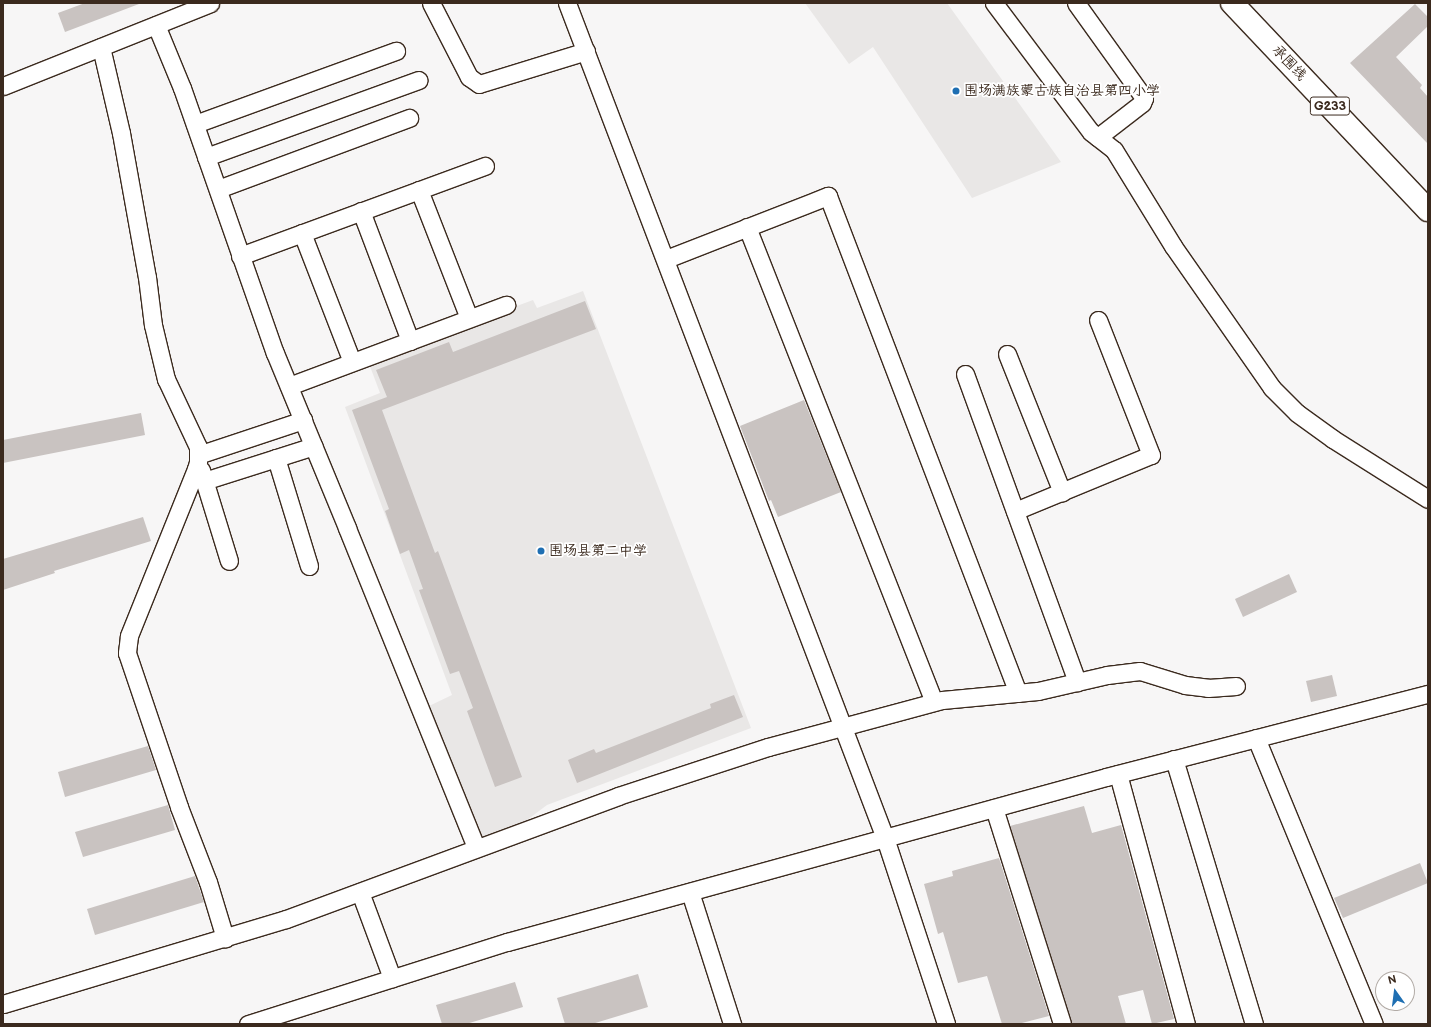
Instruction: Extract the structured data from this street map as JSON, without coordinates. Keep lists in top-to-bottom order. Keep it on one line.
{"streets":{"highway":["承围线","G233"]},"places":["围场满族蒙古族自治县第四小学","围场县第二中学"],"north":"top"}
